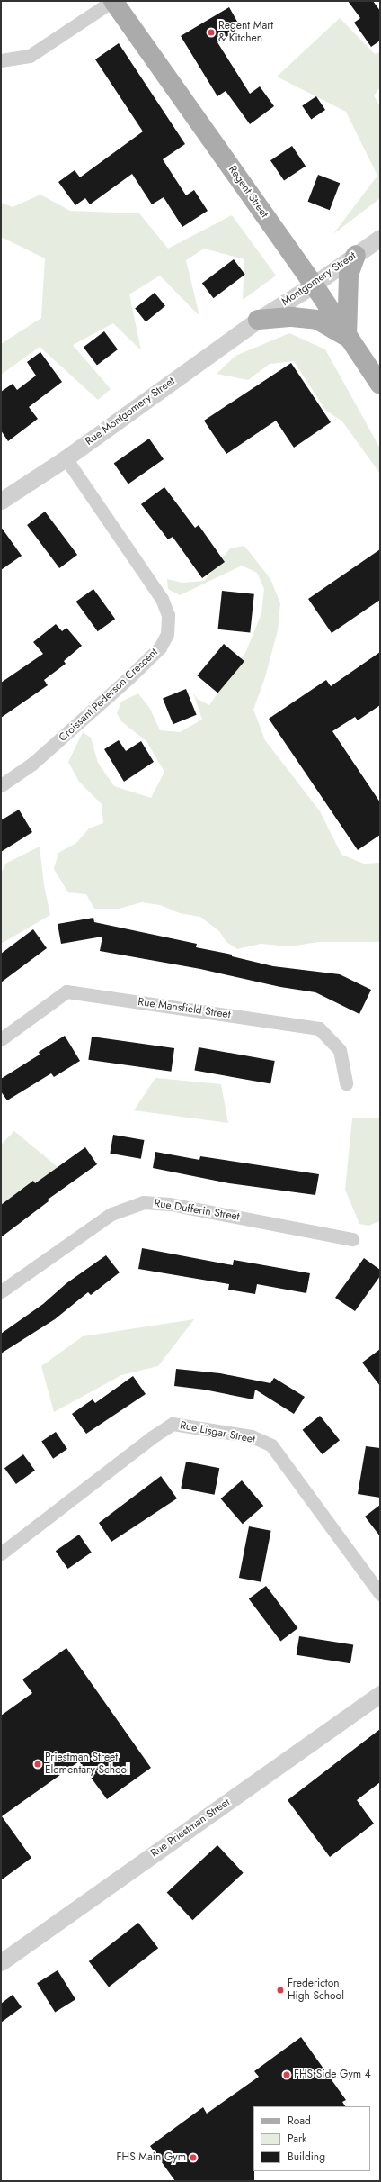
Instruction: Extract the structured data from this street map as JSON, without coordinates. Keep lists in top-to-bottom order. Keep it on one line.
{"streets":{"main road":["Regent Street"],"street":["Montgomery Street","Rue Montgomery Street","Croissant Pederson Crescent","Rue Mansfield Street","Rue Dufferin Street","Rue Lisgar Street","Rue Priestman Street"]},"crossings":[["Regent Street","Montgomery Street"],["Montgomery Street","Rue Montgomery Street"],["Rue Montgomery Street","Croissant Pederson Crescent"]],"places":["Regent Mart & Kitchen","Priestman Street Elementary School","Fredericton High School","FHS Side Gym 4","FHS Main Gym"],"legend":["Road","Park","Building"]}
